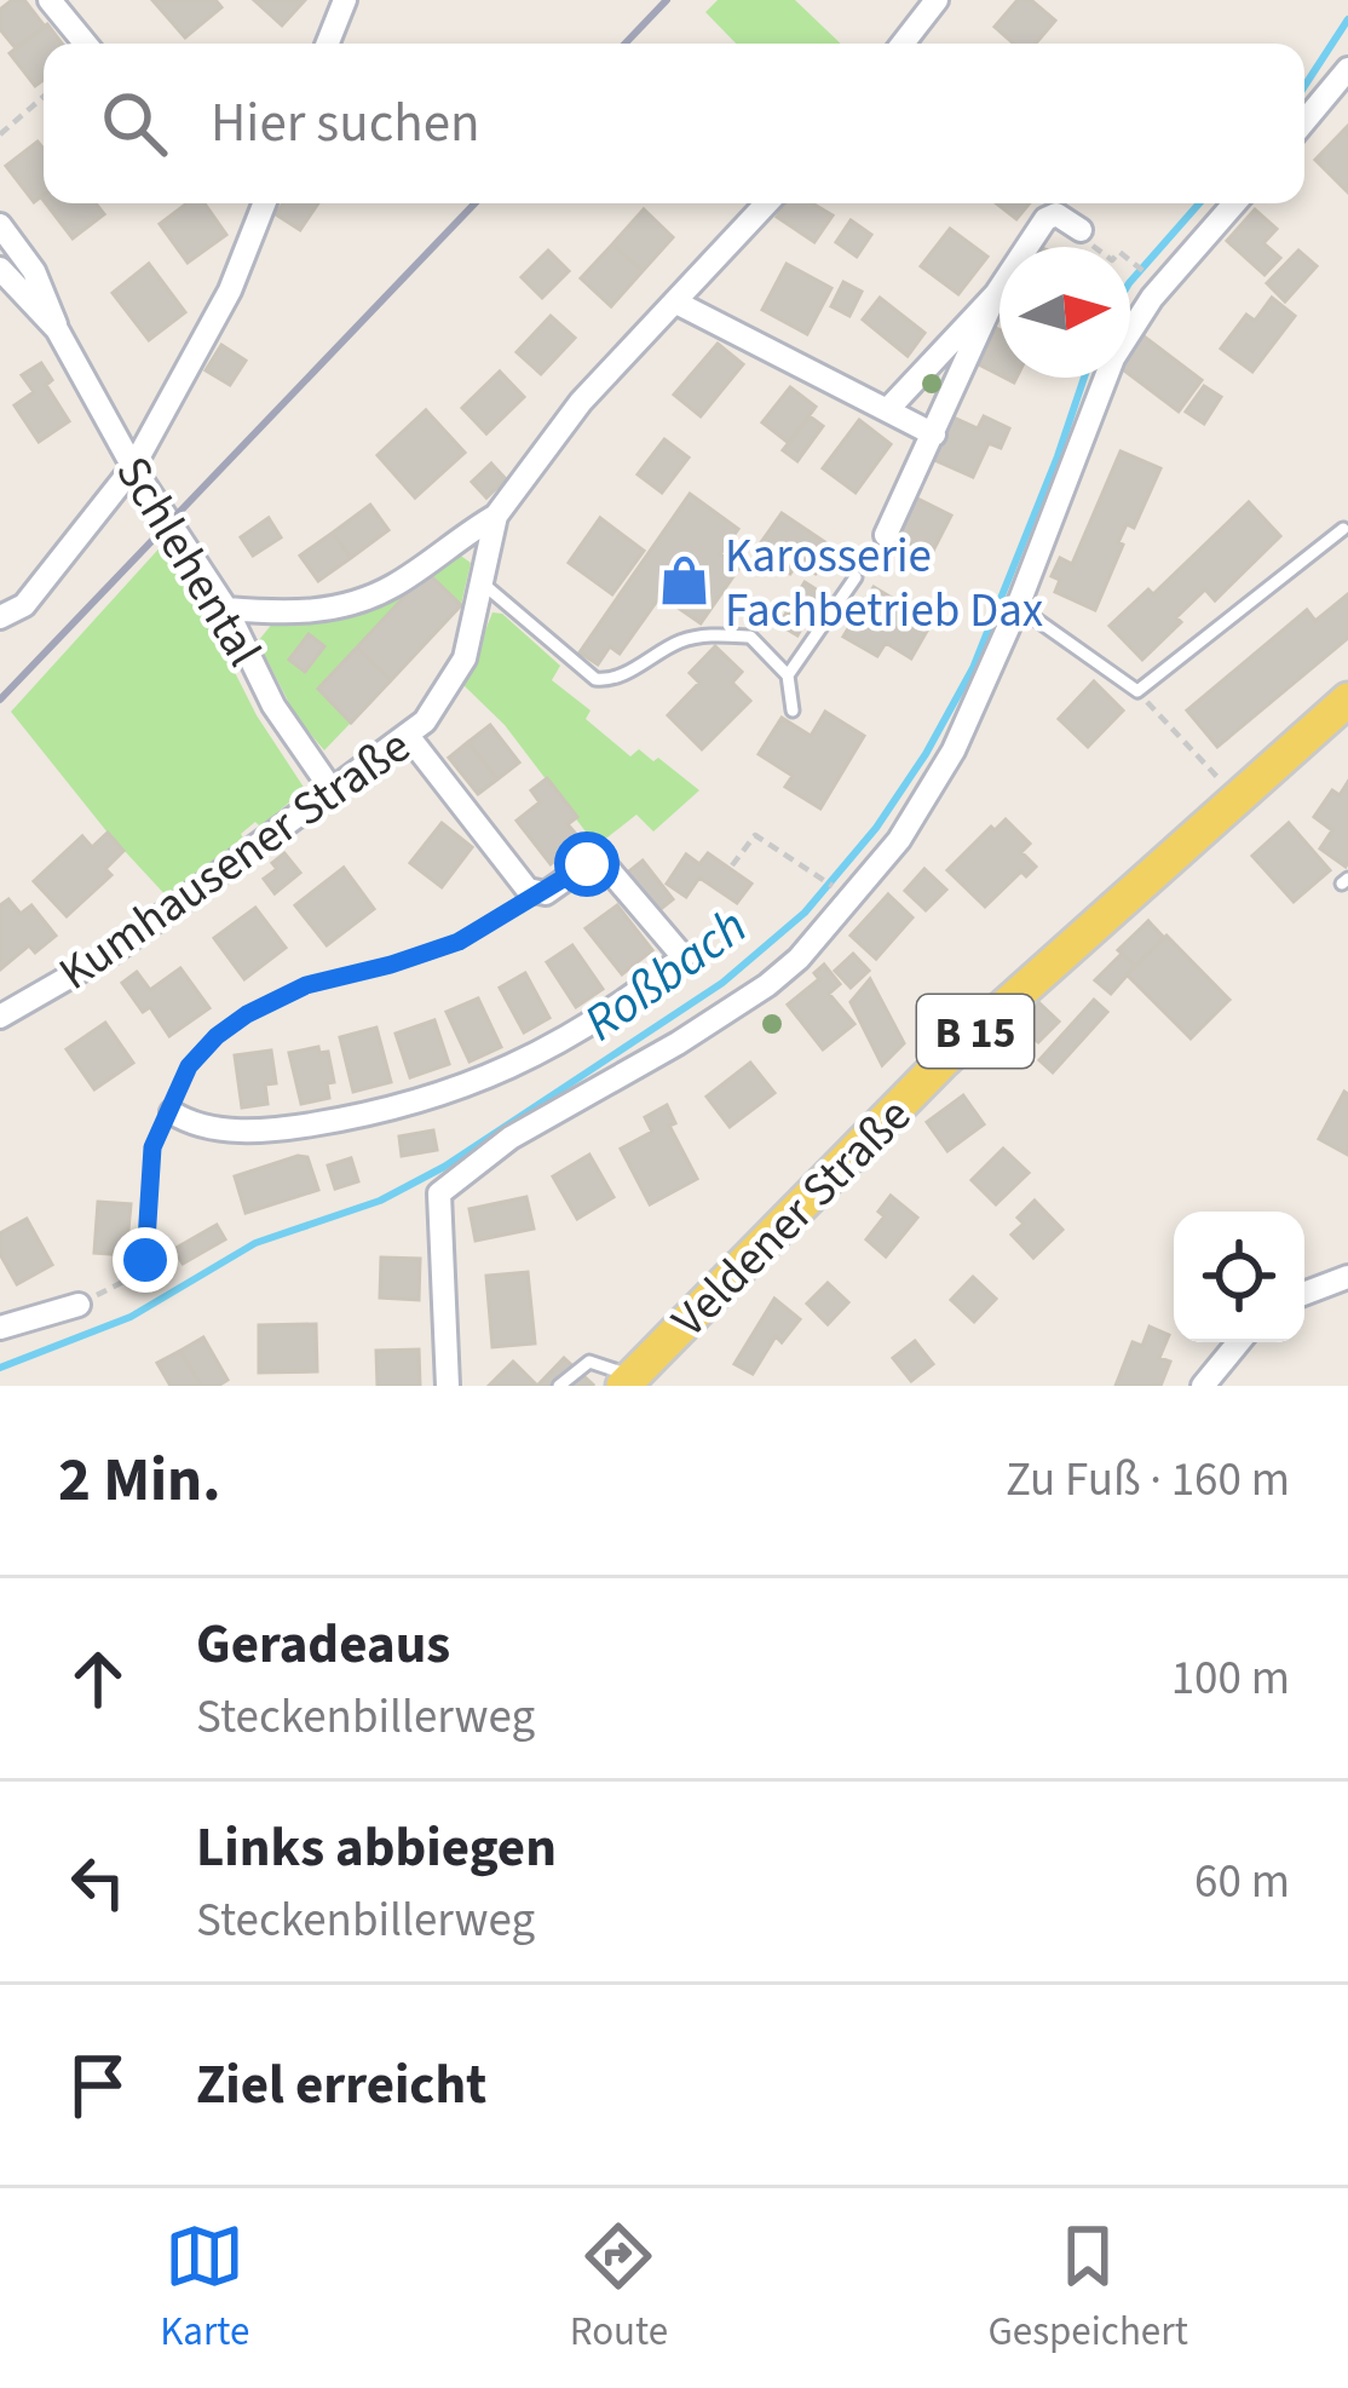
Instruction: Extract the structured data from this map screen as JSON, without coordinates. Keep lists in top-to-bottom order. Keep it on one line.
{"streets":{"main road":["B 15","Veldener Straße"],"street":["Schlehental","Kumhausener Straße"]},"crossings":[["Schlehental","Kumhausener Straße"]],"water":["Roßbach"],"places":{"shop":["Karosserie Fachbetrieb Dax"]},"north":"right","page":{"search":"Hier suchen","heading":["2 Min.","Zu Fuß · 160 m"],"list":[["Geradeaus","Steckenbillerweg","100 m"],["Links abbiegen","Steckenbillerweg","60 m"],"Ziel erreicht"],"nav":["Karte","Route","Gespeichert"]}}
